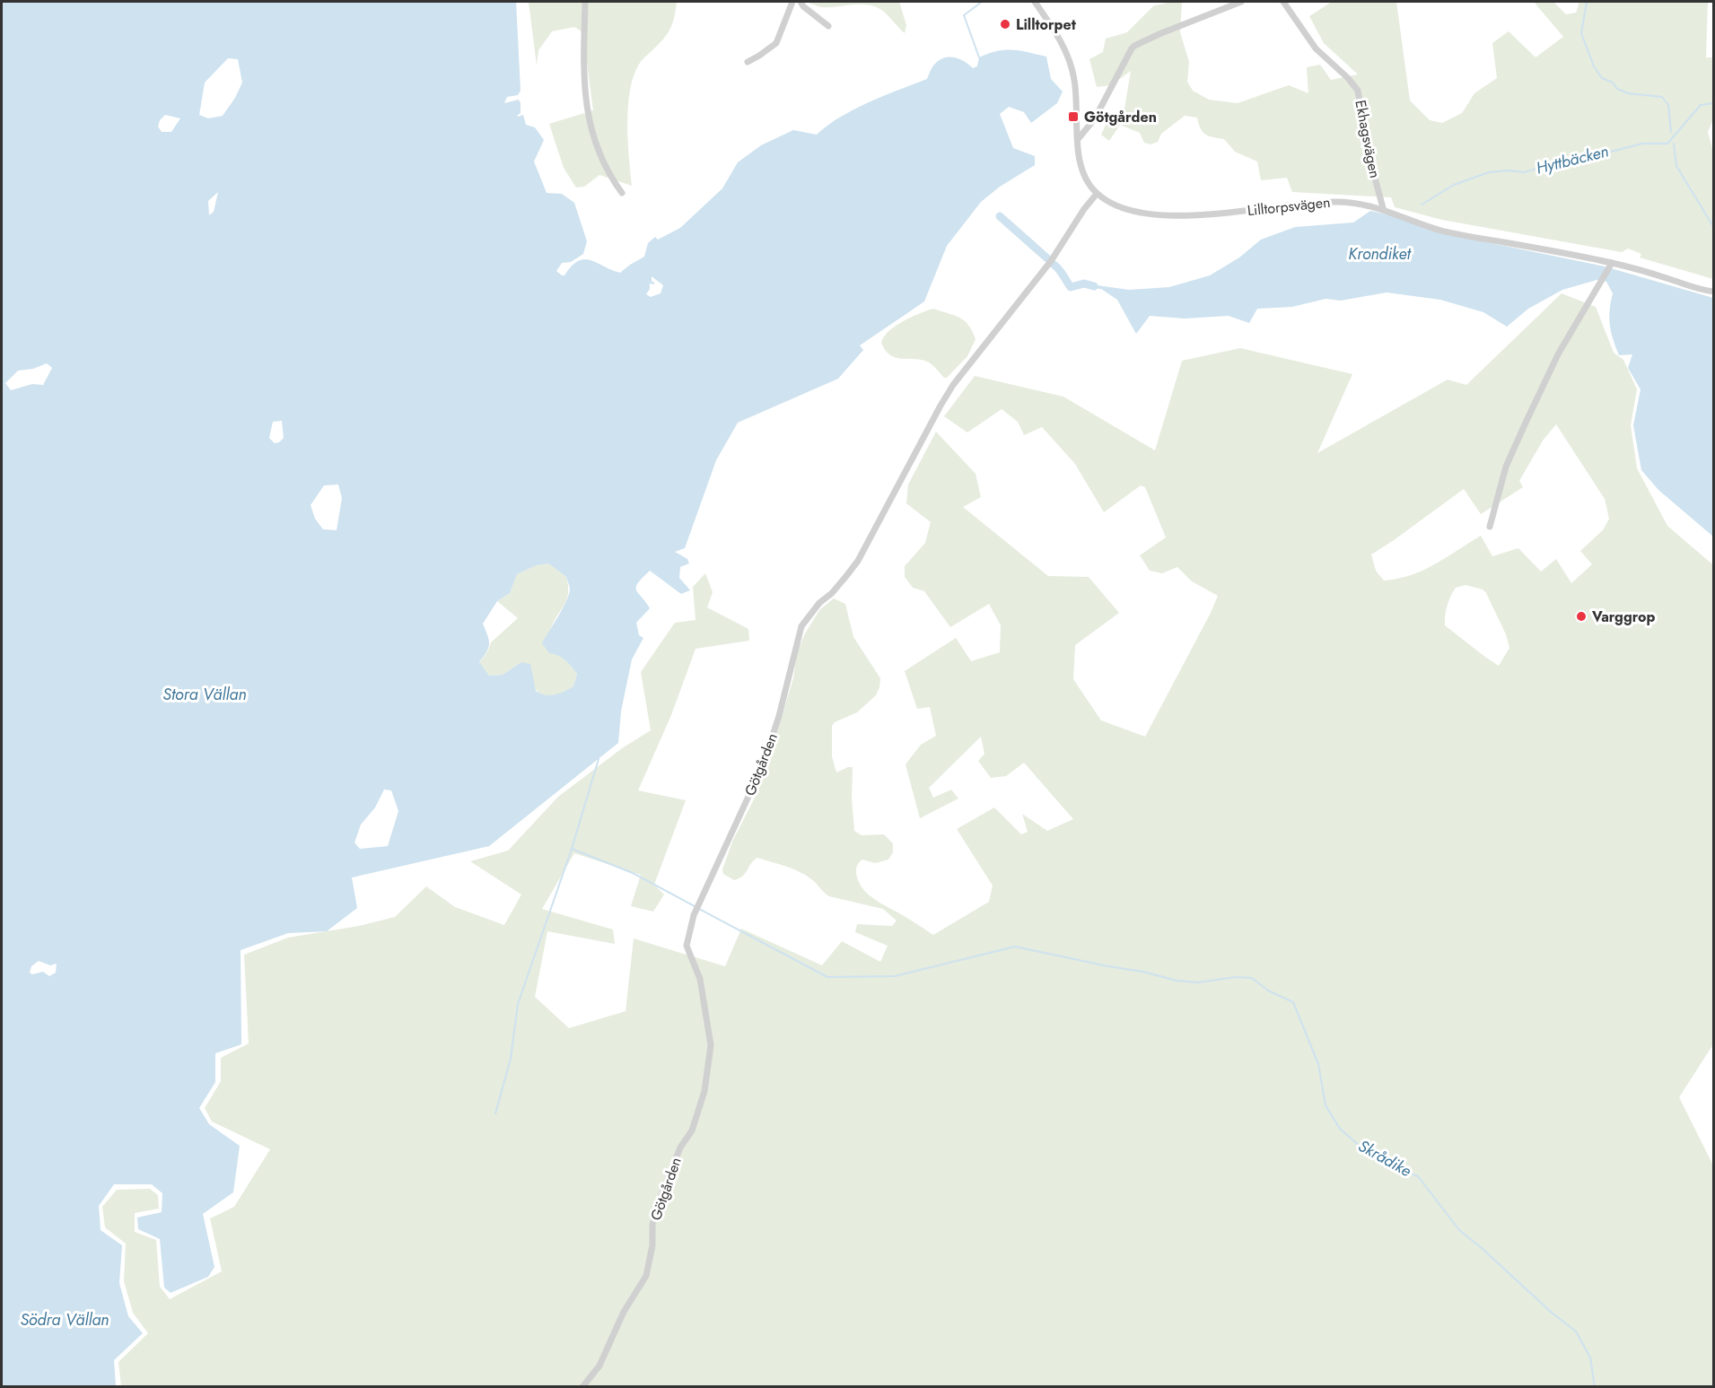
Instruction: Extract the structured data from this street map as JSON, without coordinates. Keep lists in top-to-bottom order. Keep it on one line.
{"streets":{"street":["Ekhagsvägen","Lilltorpsvägen","Götgården"]},"crossings":[["Ekhagsvägen","Lilltorpsvägen"],["Lilltorpsvägen","Götgården"]],"water":["Hyttbäcken","Krondiket","Stora Vällan","Skrådike","Södra Vällan"],"places":{"other":["Lilltorpet","Varggrop"],"transit":["Götgården"]}}
